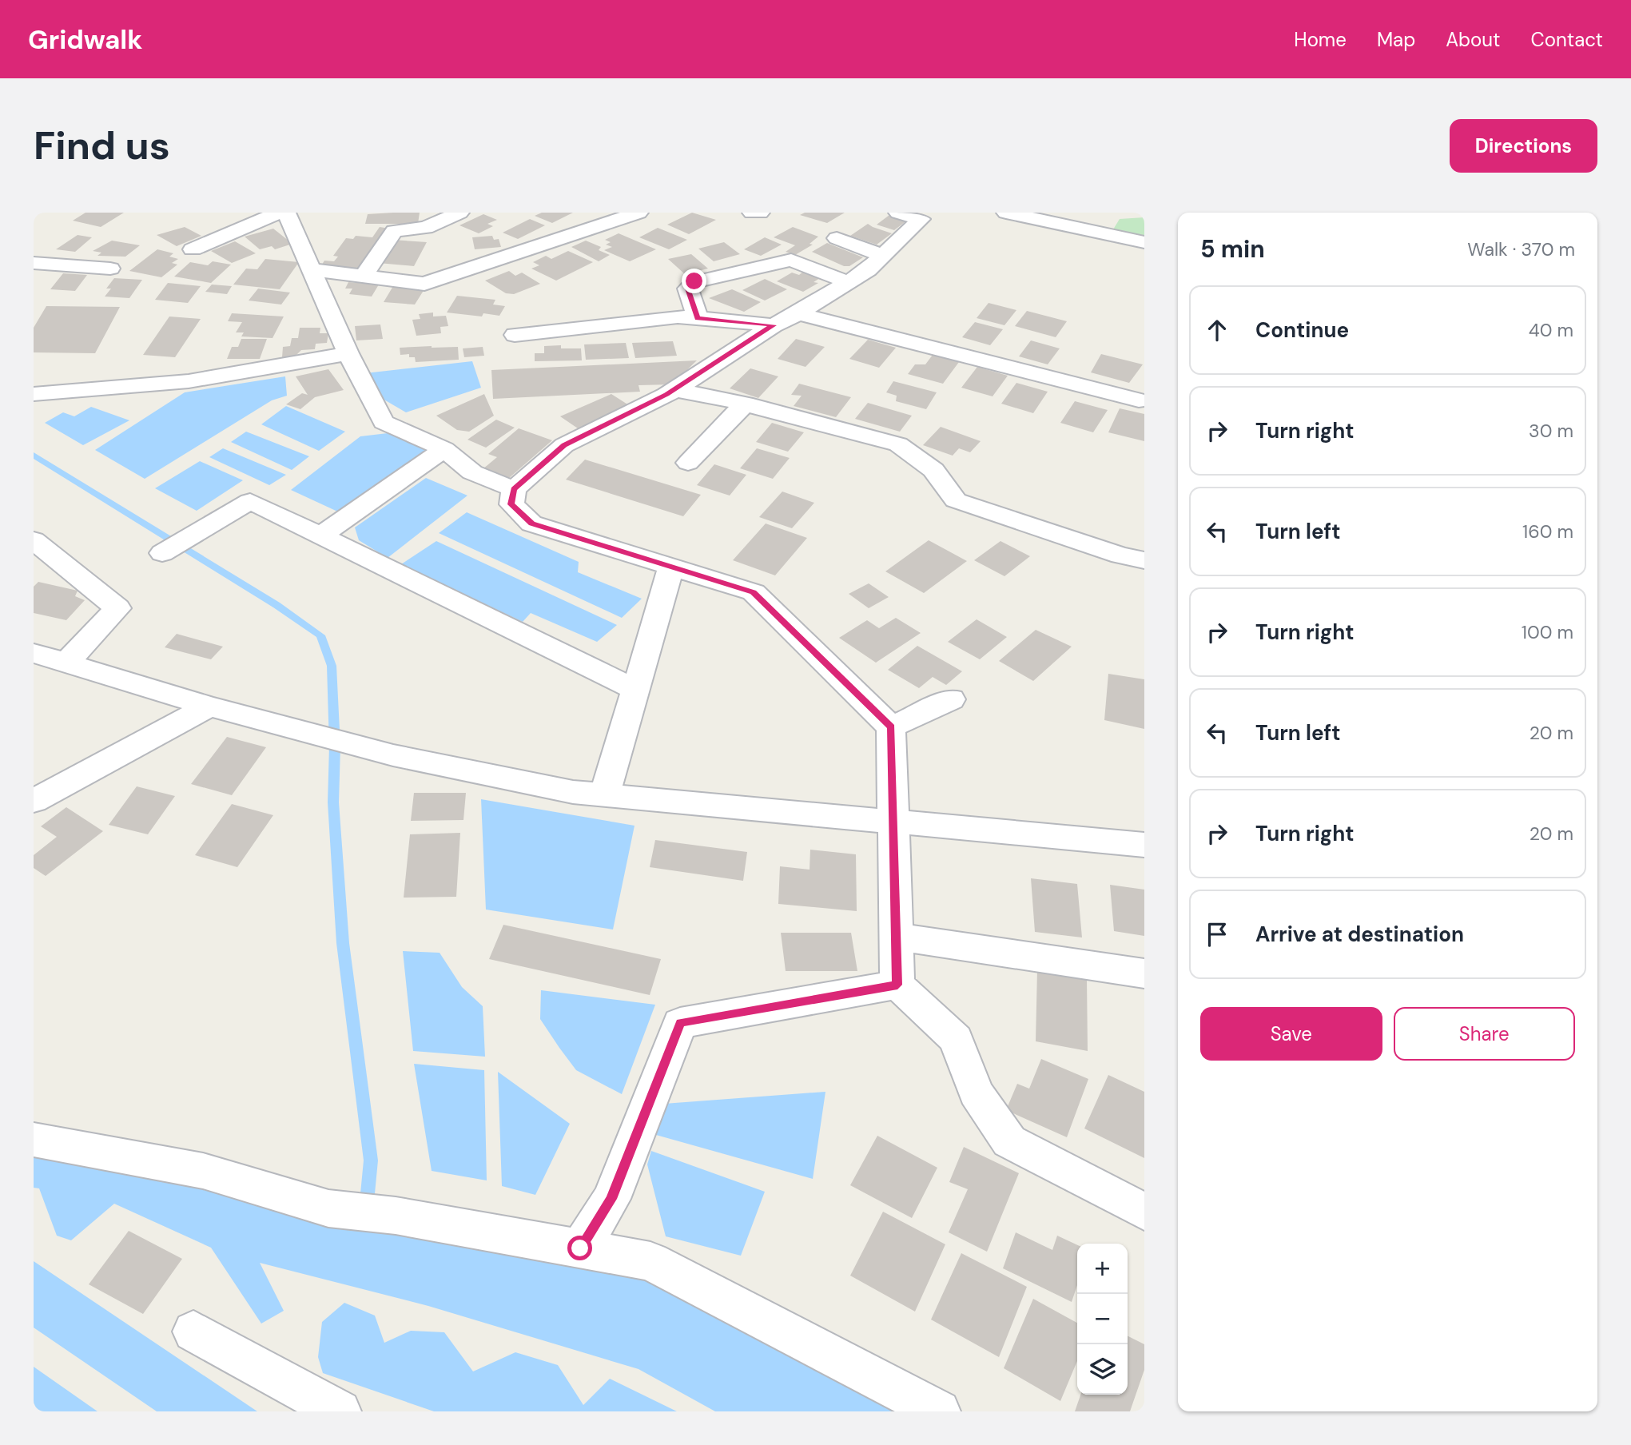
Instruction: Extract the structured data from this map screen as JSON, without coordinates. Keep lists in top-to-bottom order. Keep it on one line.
{"page":{"header":"Gridwalk","nav":["Home","Map","About","Contact"],"buttons":["Directions",["Save","Share"]],"title":"Find us","heading":["5 min","Walk · 370 m"],"list":[["Continue","40 m"],["Turn right","30 m"],["Turn left","160 m"],["Turn right","100 m"],["Turn left","20 m"],["Turn right","20 m"],"Arrive at destination"],"map_buttons":["+","−"]}}
